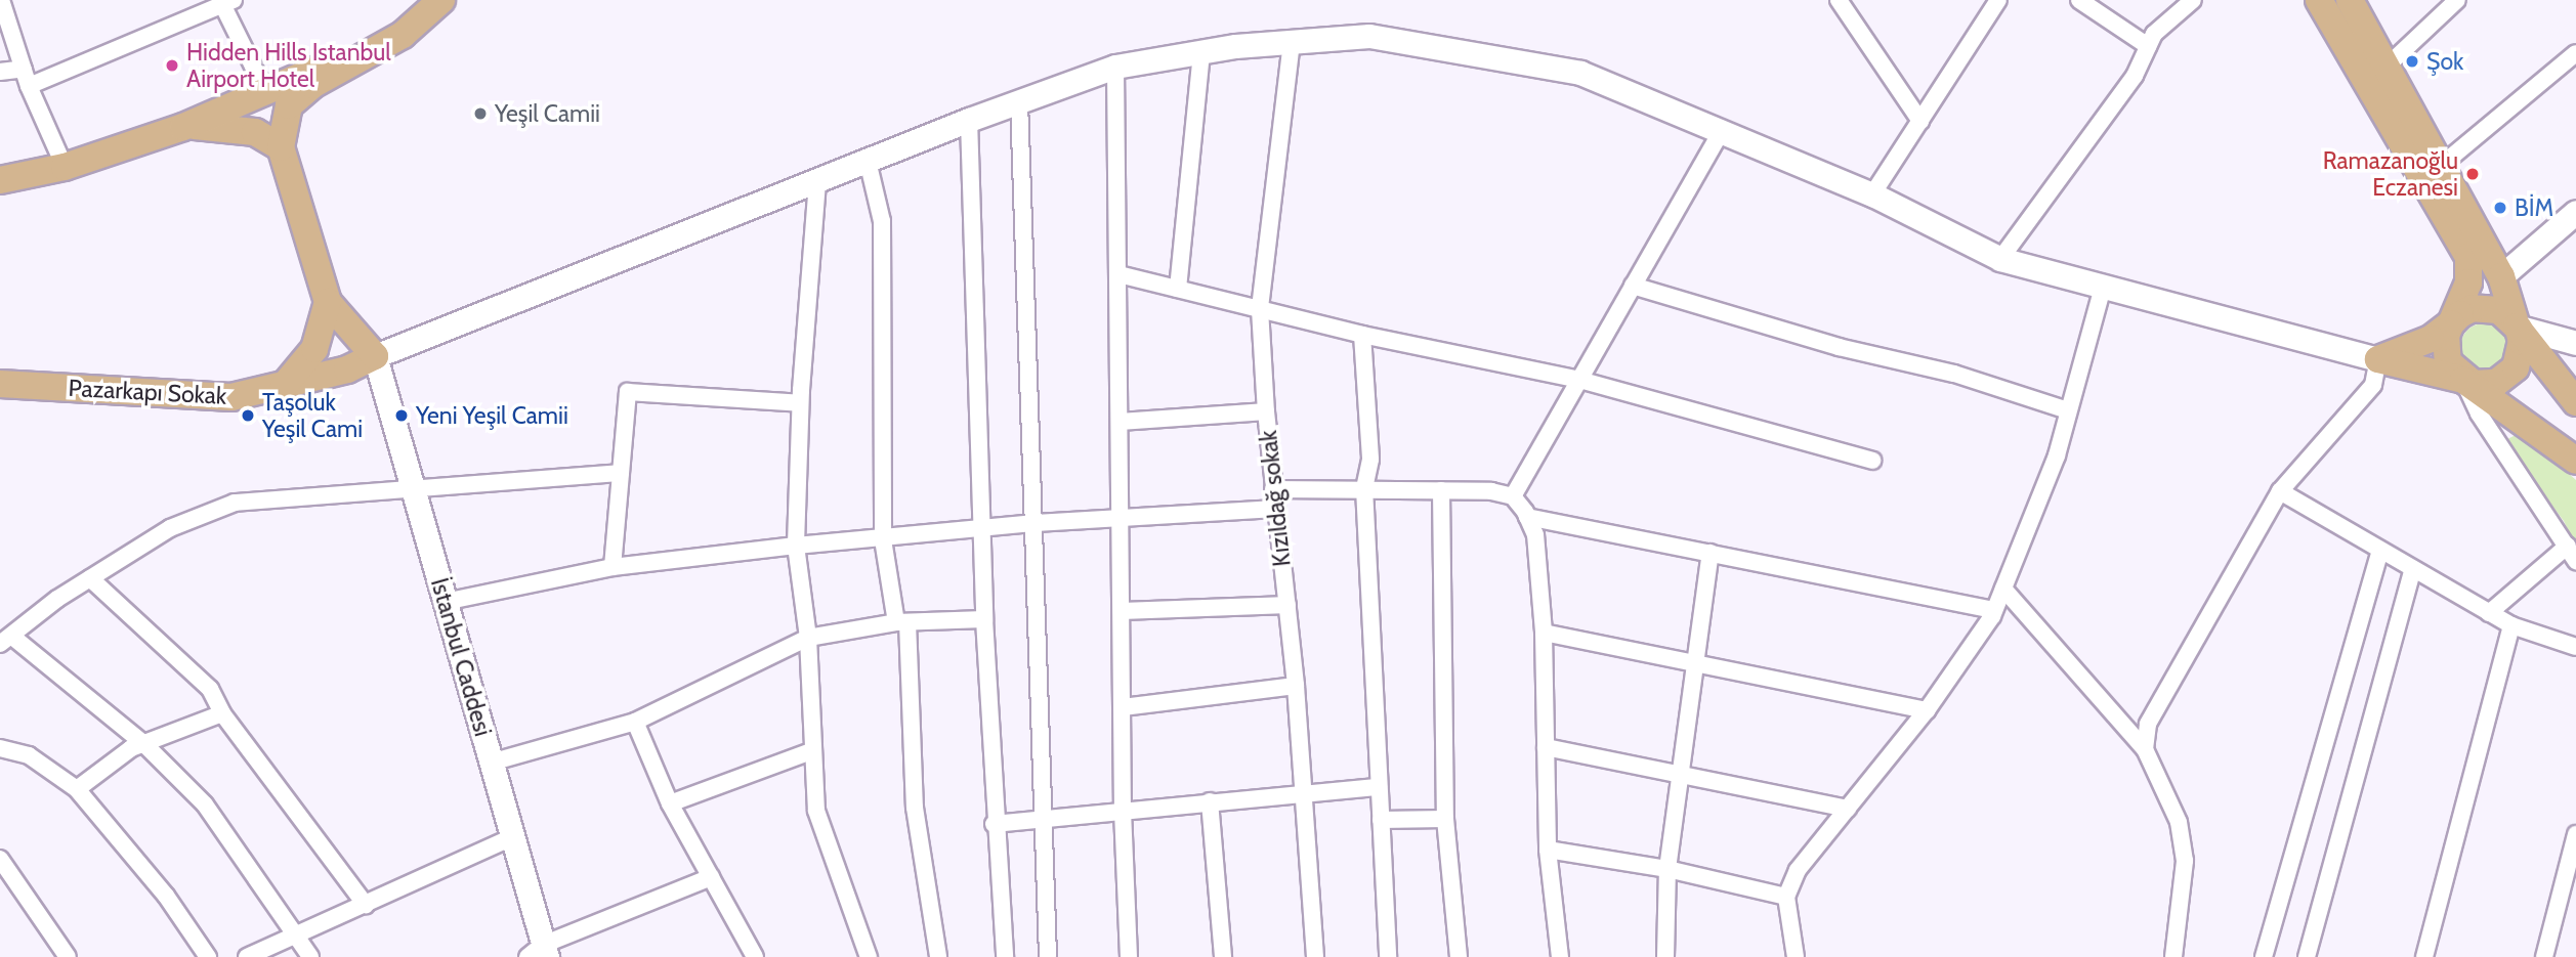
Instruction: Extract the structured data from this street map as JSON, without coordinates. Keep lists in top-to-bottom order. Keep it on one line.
{"streets":{"main road":["Pazarkapı Sokak","İstanbul Caddesi"],"street":["Kızıldağ sokak"]},"crossings":[["Pazarkapı Sokak","İstanbul Caddesi"]],"places":["Şok","Hidden Hills Istanbul Airport Hotel","Yeşil Camii","Ramazanoğlu Eczanesi","BİM","Taşoluk Yeşil Cami","Yeni Yeşil Camii"]}
